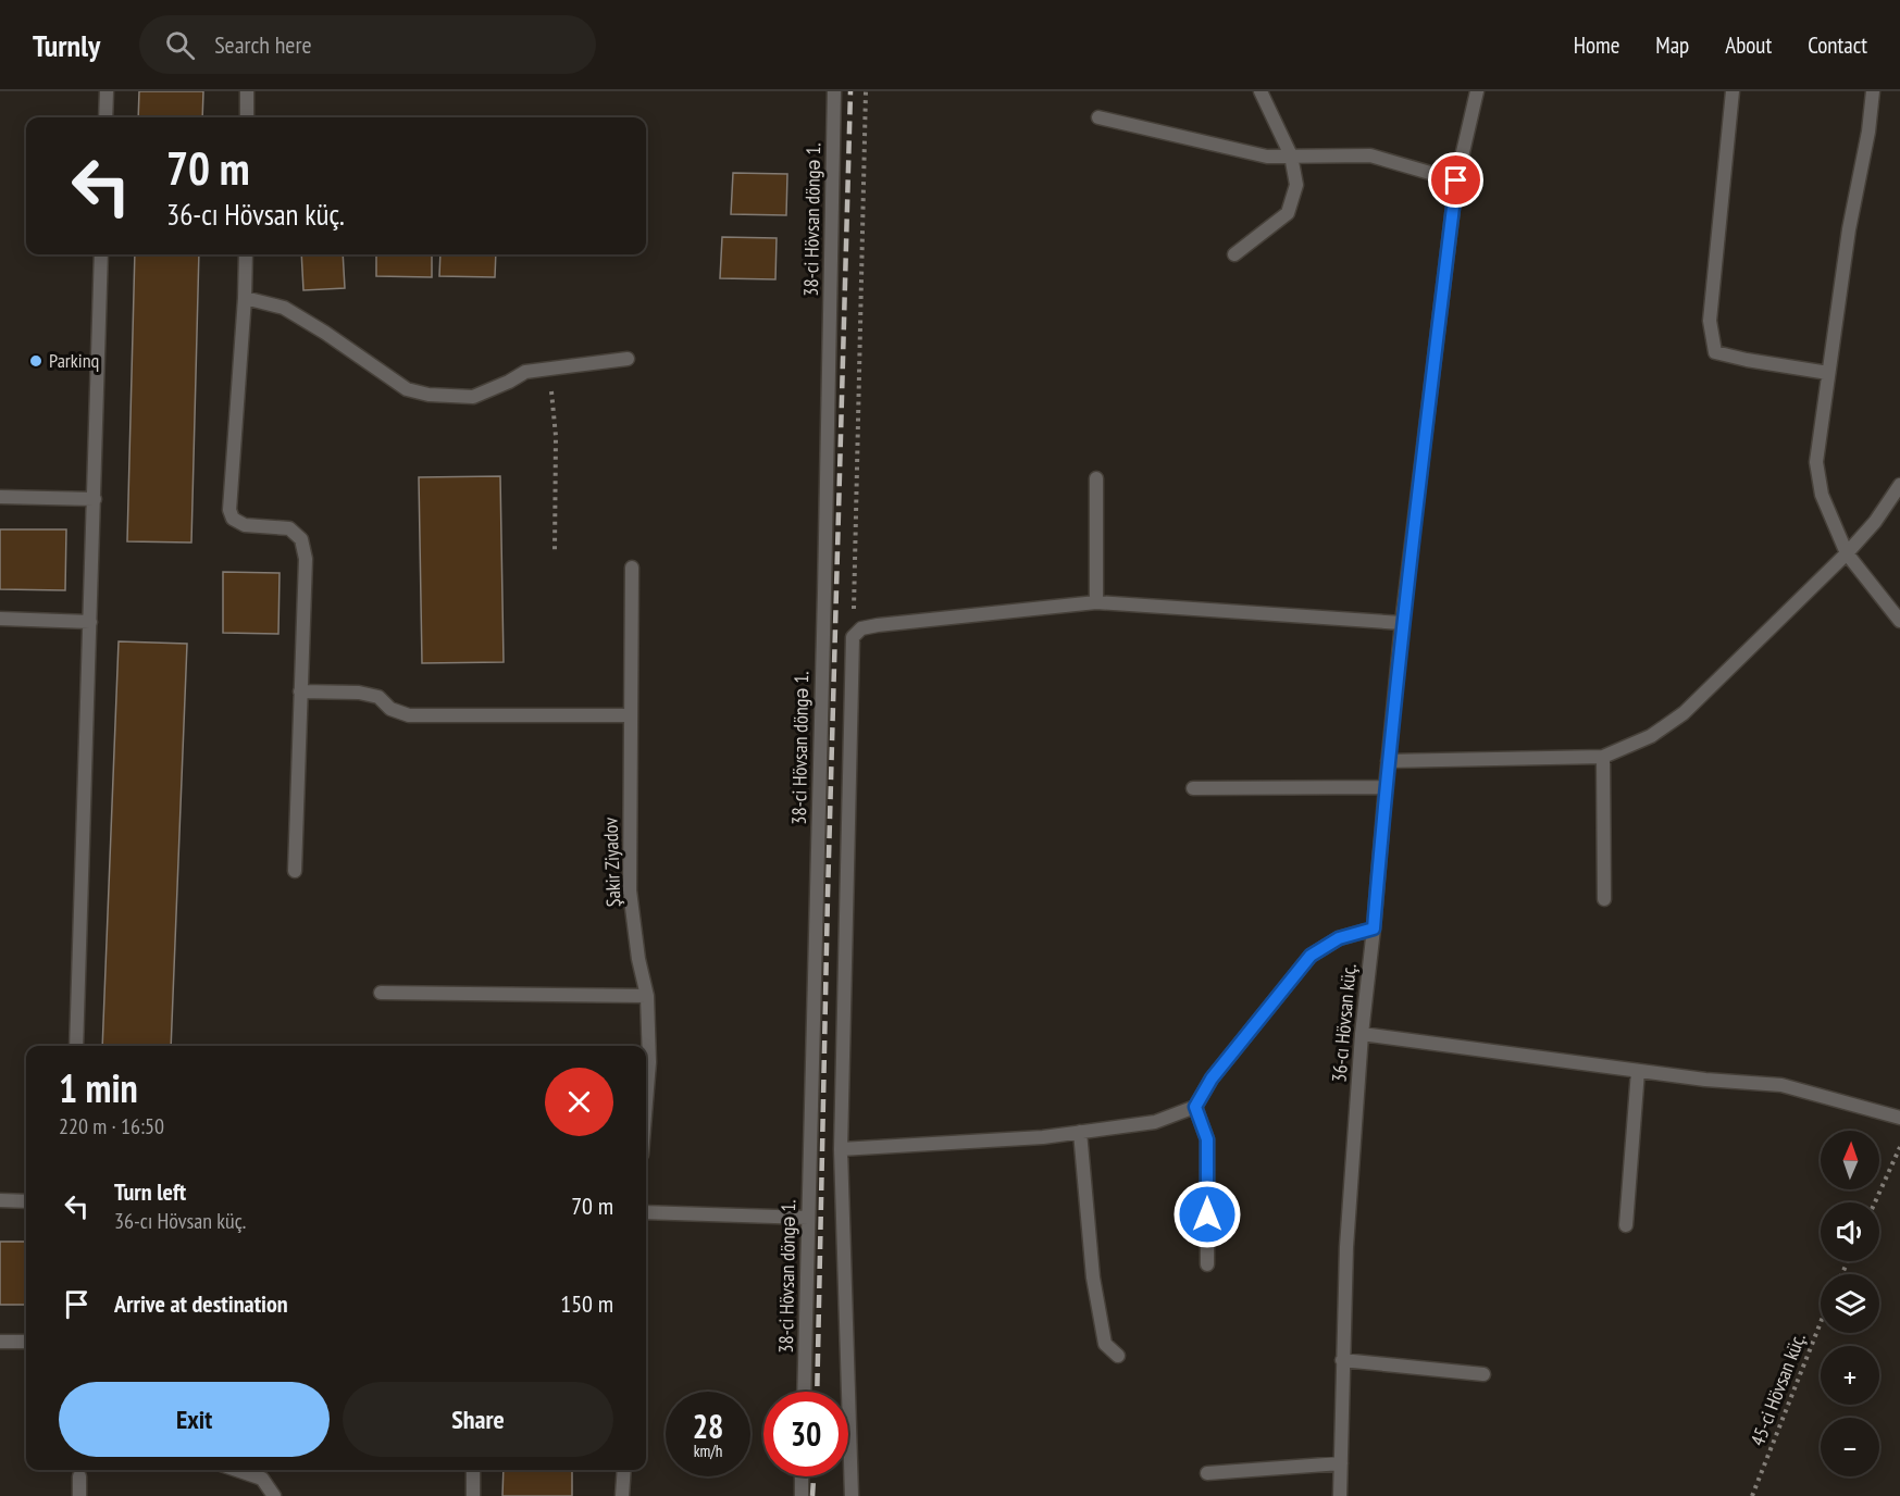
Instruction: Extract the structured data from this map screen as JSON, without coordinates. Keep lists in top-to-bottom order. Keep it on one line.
{"streets":{"street":["38-ci Hövsan döngə 1.","Şakir Ziyadov","36-cı Hövsan küç."],"path":["45-ci Hövsan küç."]},"places":["Parkinq"],"north":"top","page":{"header":"Turnly","search":"Search here","nav":["Home","Map","About","Contact"],"turn":["70 m","36-cı Hövsan küç."],"heading":["1 min","220 m · 16:50"],"map_buttons":["+","−"],"list":[{"name":"Turn left","note":"36-cı Hövsan küç.","value":"70 m"},{"name":"Arrive at destination","value":"150 m"}],"buttons":["Exit","Share"],"speed":"28 km/h","limit":"30"}}
